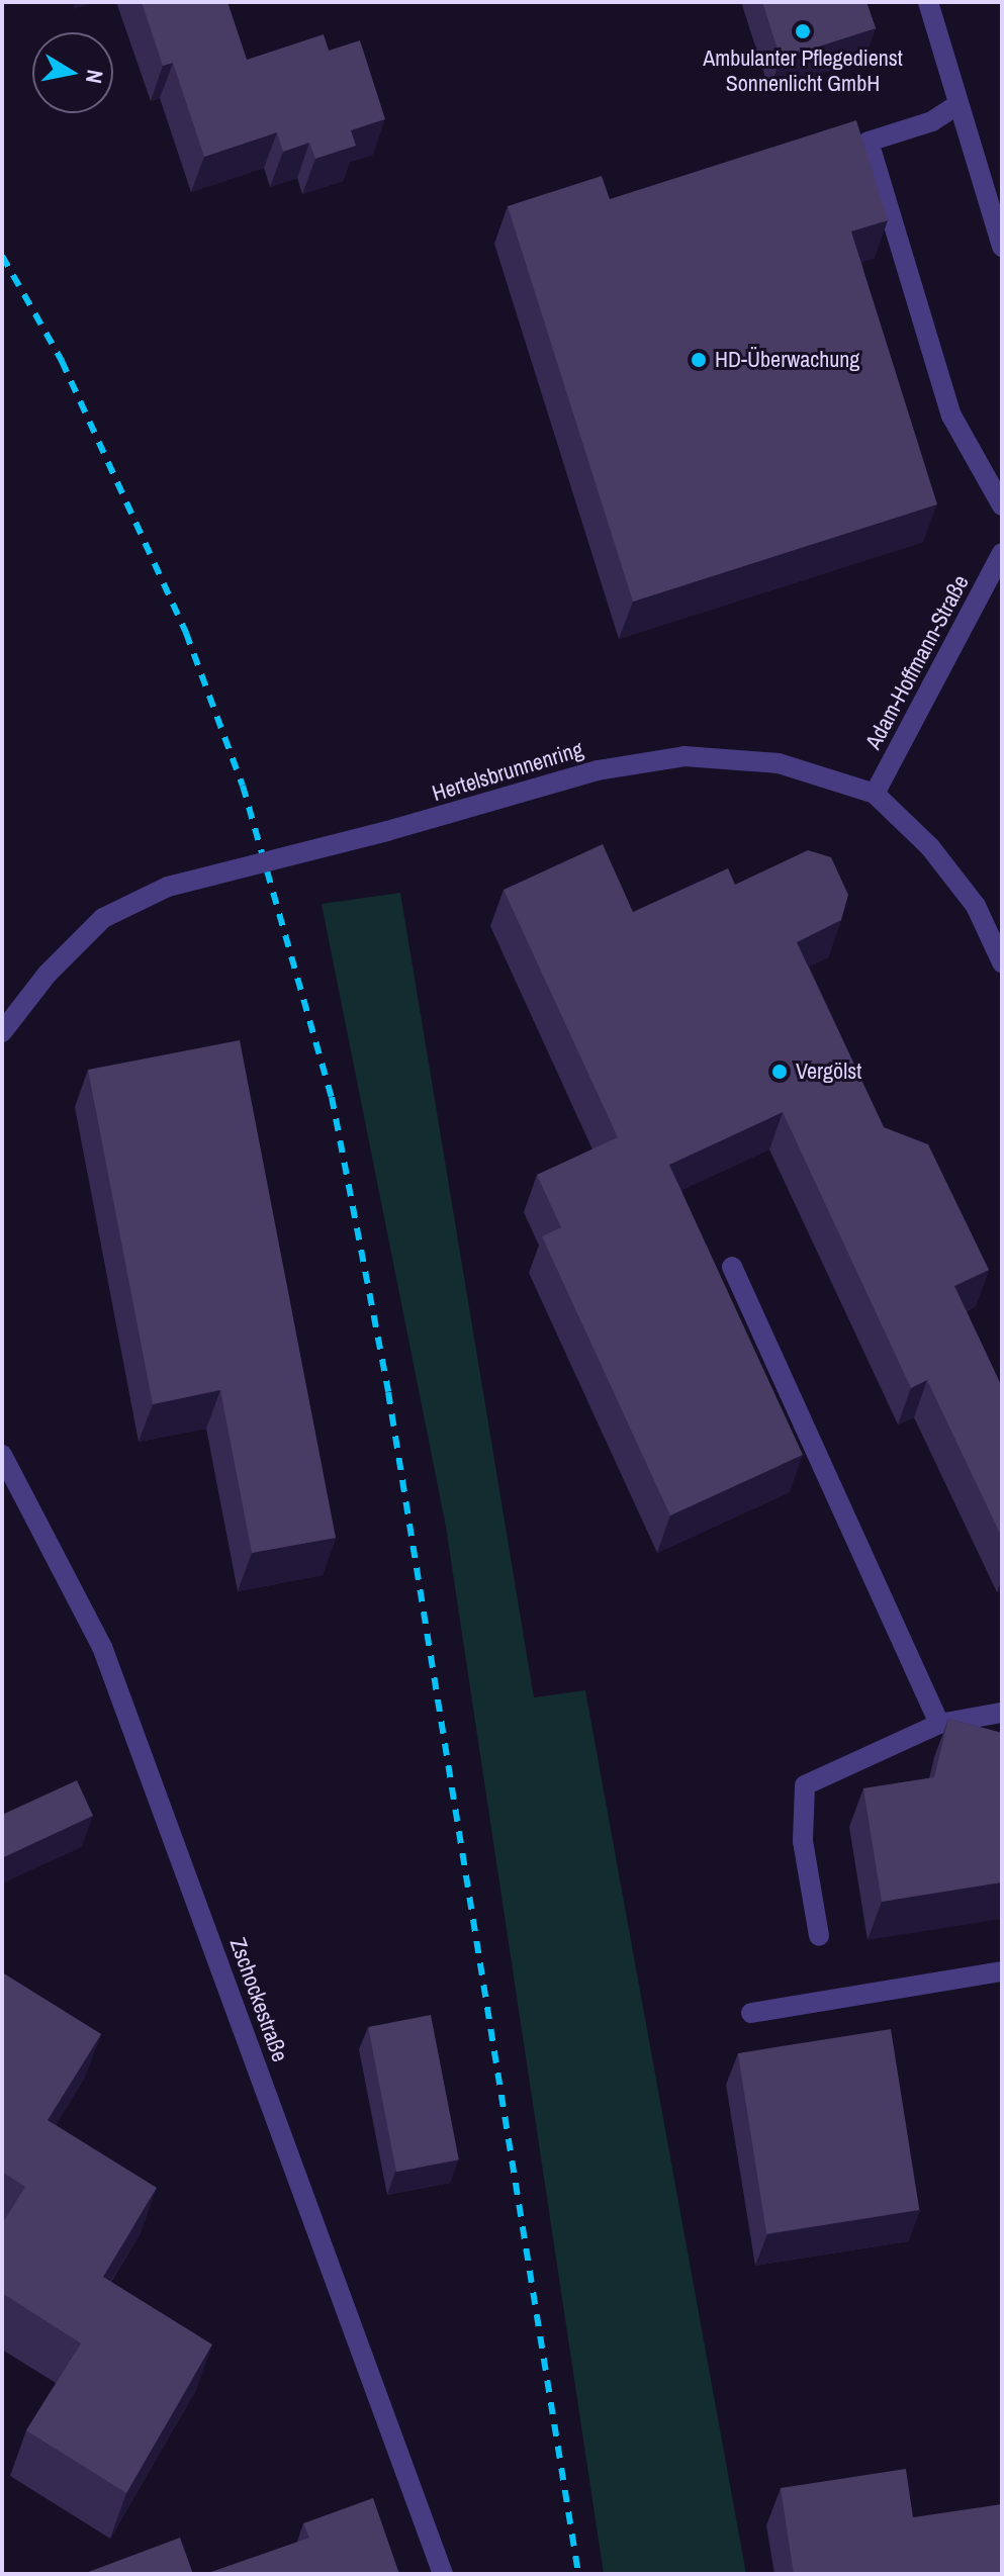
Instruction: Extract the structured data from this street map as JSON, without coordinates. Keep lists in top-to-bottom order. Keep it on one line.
{"streets":{"street":["Adam-Hoffmann-Straße","Hertelsbrunnenring","Zschockestraße"]},"crossings":[["Adam-Hoffmann-Straße","Hertelsbrunnenring"]],"places":["Ambulanter Pflegedienst Sonnenlicht GmbH","HD-Überwachung","Vergölst"],"north":"right"}
